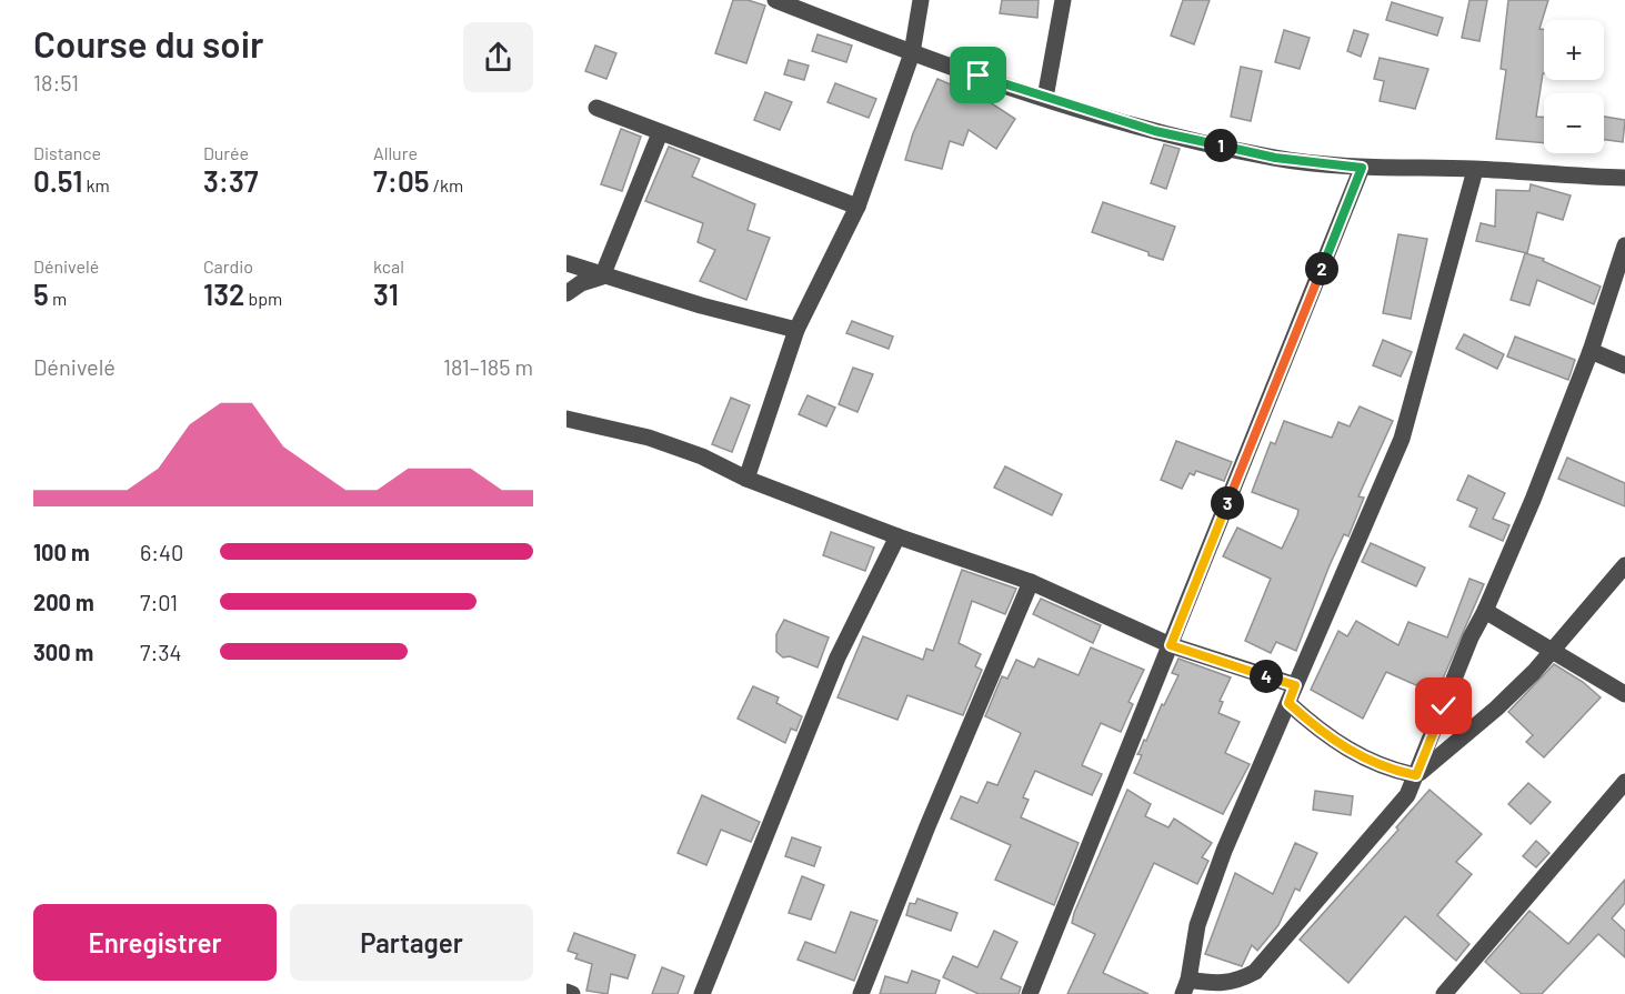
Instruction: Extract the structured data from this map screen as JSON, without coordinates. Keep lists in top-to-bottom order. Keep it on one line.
{"page":{"heading":["Course du soir","18:51"],"map_buttons":["+","−"],"stats":[["Distance","0.51 km"],["Durée","3:37"],["Allure","7:05 /km"],["Dénivelé","5 m"],["Cardio","132 bpm"],["kcal","31"]],"pins":["1","2","3","4"],"chart":["Dénivelé","181–185 m"],"list":[{"name":"100 m","note":"6:40"},{"name":"200 m","note":"7:01"},{"name":"300 m","note":"7:34"}],"buttons":["Enregistrer","Partager"]}}
